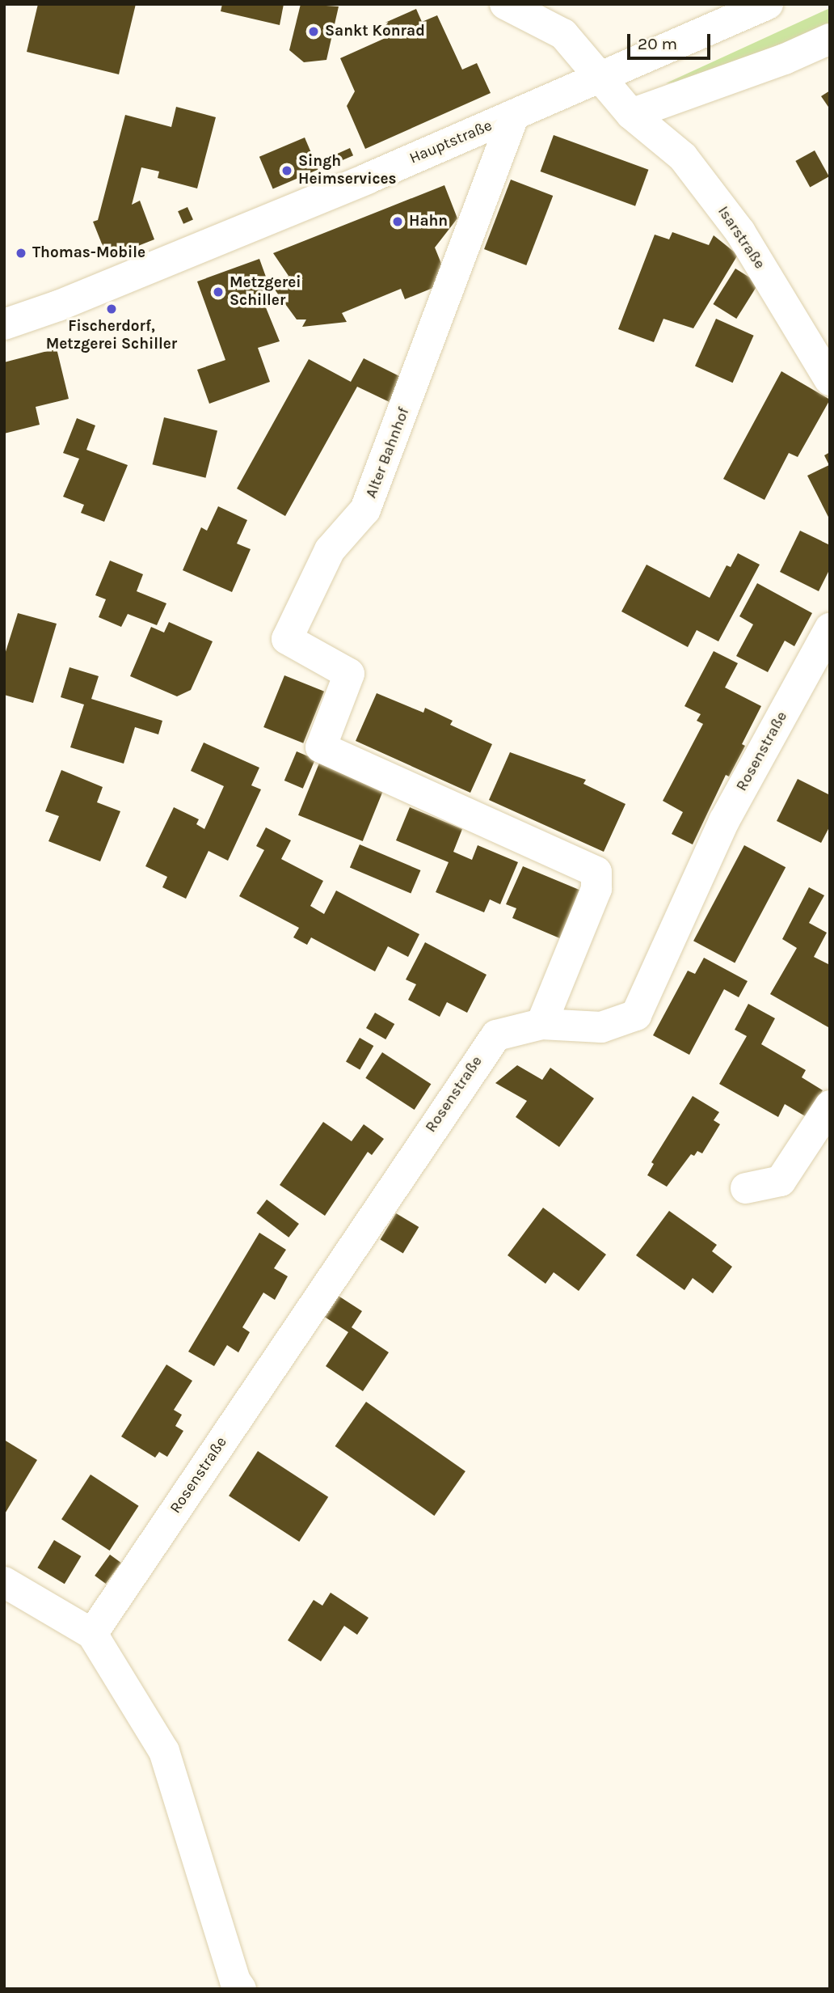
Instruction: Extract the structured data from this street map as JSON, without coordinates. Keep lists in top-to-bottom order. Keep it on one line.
{"streets":{"street":["Hauptstraße","Isarstraße","Alter Bahnhof","Rosenstraße"]},"crossings":[["Hauptstraße","Isarstraße"],["Hauptstraße","Alter Bahnhof"],["Alter Bahnhof","Rosenstraße"]],"places":["Sankt Konrad","Singh Heimservices","Hahn","Thomas-Mobile","Metzgerei Schiller","Fischerdorf, Metzgerei Schiller"],"scale_bar":"20 m"}
